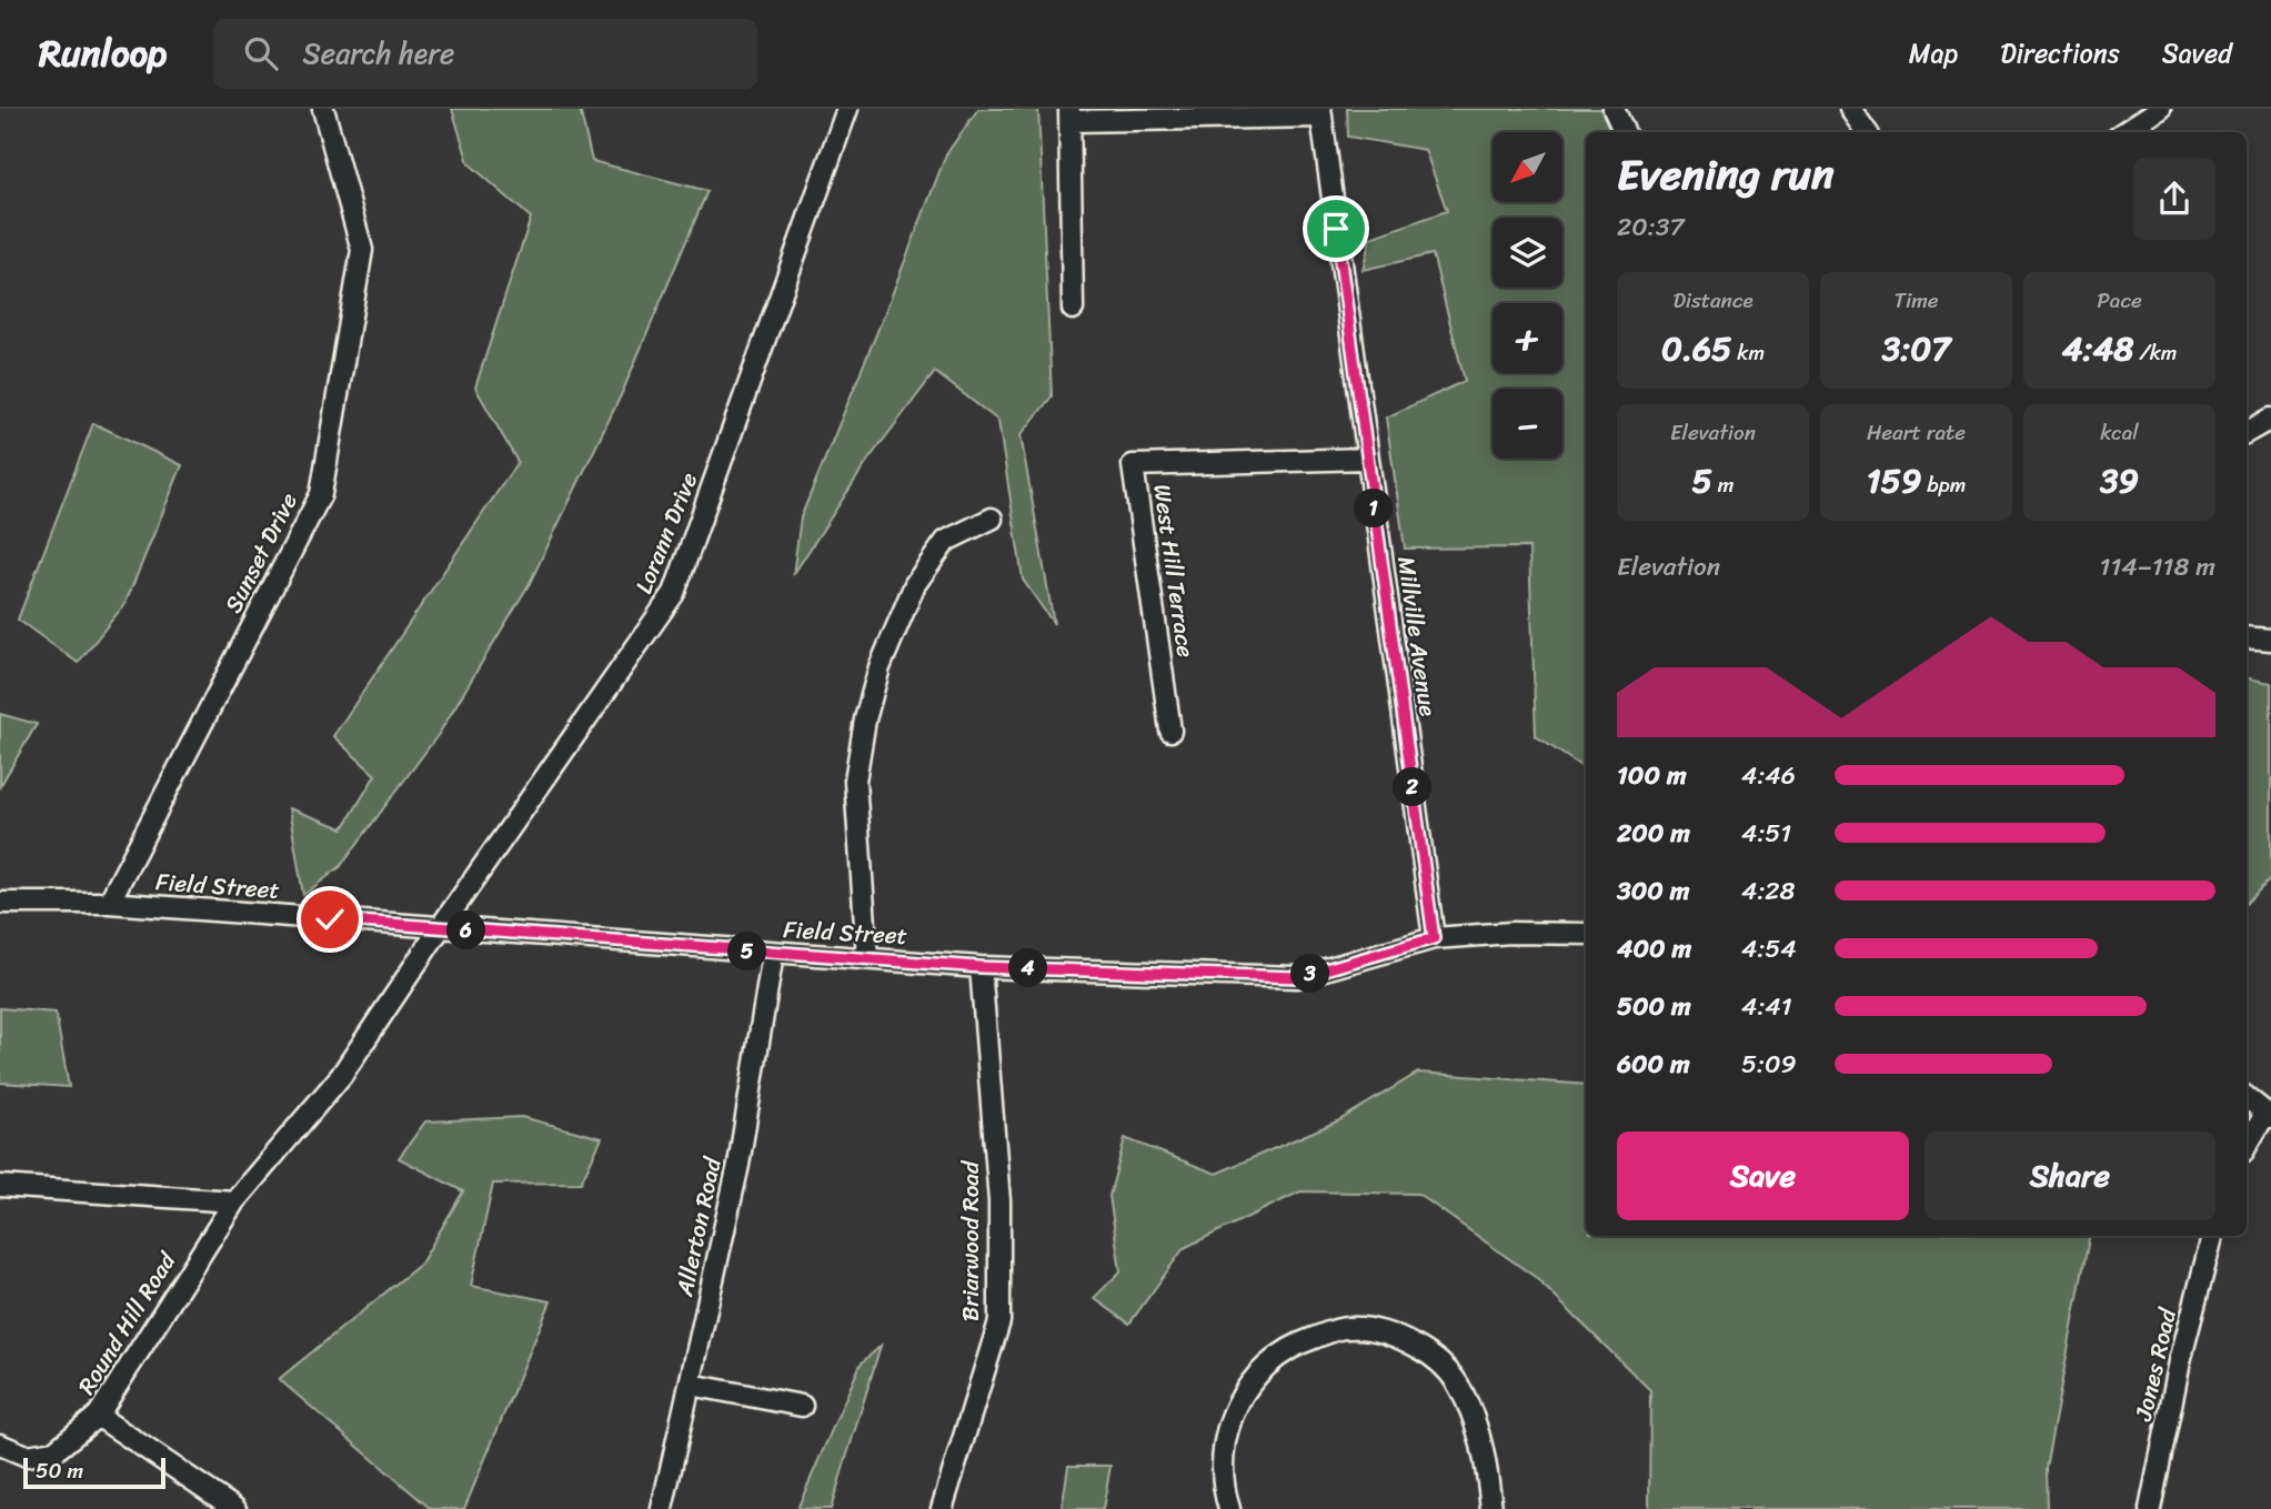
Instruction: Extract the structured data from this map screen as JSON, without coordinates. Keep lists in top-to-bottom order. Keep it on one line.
{"streets":{"street":["Lorann Drive","Sunset Drive","West Hill Terrace","Millville Avenue","Field Street","Allerton Road","Briarwood Road","Round Hill Road","Jones Road"]},"crossings":[["Lorann Drive","Field Street"],["Lorann Drive","Round Hill Road"],["Sunset Drive","Field Street"],["West Hill Terrace","Millville Avenue"],["Millville Avenue","Field Street"],["Field Street","Allerton Road"],["Field Street","Briarwood Road"],["Field Street","Round Hill Road"]],"scale_bar":"50 m","north":"bottom left","page":{"header":"Runloop","search":"Search here","nav":["Map","Directions","Saved"],"map_buttons":["+","−"],"heading":["Evening run","20:37"],"stats":[["Distance","0.65 km"],["Time","3:07"],["Pace","4:48 /km"],["Elevation","5 m"],["Heart rate","159 bpm"],["kcal","39"]],"pins":["1","2","6","5","4","3"],"chart":["Elevation","114–118 m"],"list":[{"name":"100 m","note":"4:46"},{"name":"200 m","note":"4:51"},{"name":"300 m","note":"4:28"},{"name":"400 m","note":"4:54"},{"name":"500 m","note":"4:41"},{"name":"600 m","note":"5:09"}],"buttons":["Save","Share"],"scale":"50 m"}}
